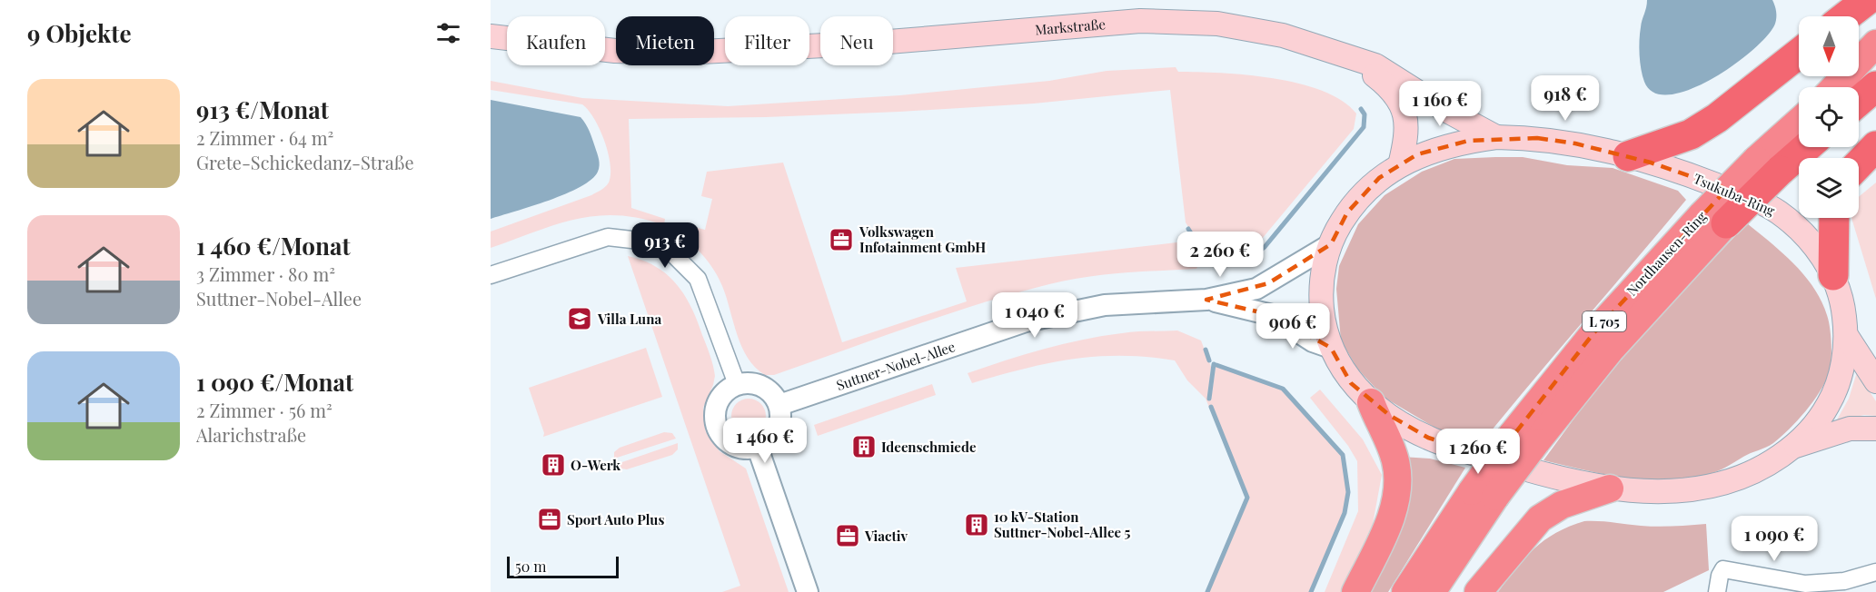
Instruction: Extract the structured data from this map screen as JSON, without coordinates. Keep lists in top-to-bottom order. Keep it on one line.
{"streets":{"highway":["Nordhausen-Ring","L 705"],"main road":["Markstraße","Tsukuba-Ring"],"street":["Suttner-Nobel-Allee"]},"crossings":[["Markstraße","Tsukuba-Ring"],["Tsukuba-Ring","Suttner-Nobel-Allee"],["Nordhausen-Ring","L 705"]],"places":{"office":["Volkswagen Infotainment GmbH","Sport Auto Plus","Viactiv"],"school or university":["Villa Luna"],"building":["Ideenschmiede","O-Werk","10 kV-Station Suttner-Nobel-Allee 5"]},"scale_bar":"50 m","north":"bottom","page":{"heading":"9 Objekte","chip":["Kaufen","Mieten","Filter","Neu"],"list":[{"name":"913 €/Monat","note":"2 Zimmer · 64 m² · Grete-Schickedanz-Straße"},{"name":"1 460 €/Monat","note":"3 Zimmer · 80 m² · Suttner-Nobel-Allee"},{"name":"1 090 €/Monat","note":"2 Zimmer · 56 m² · Alarichstraße"}],"price":["918 €","1 160 €","913 €","2 260 €","1 040 €","906 €","1 460 €","1 260 €","1 090 €"],"scale":"50 m"}}
